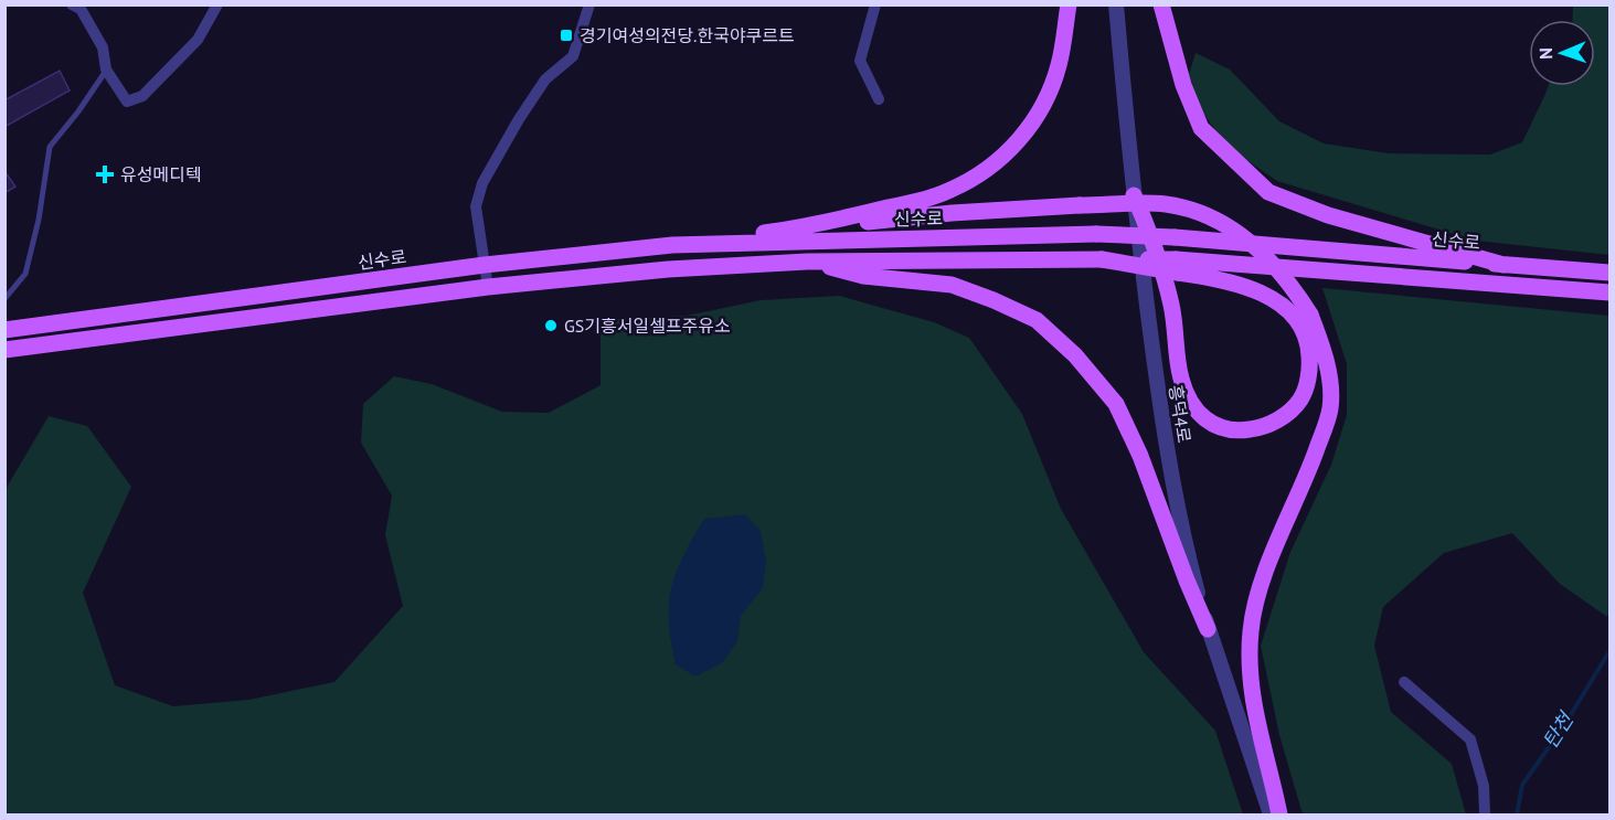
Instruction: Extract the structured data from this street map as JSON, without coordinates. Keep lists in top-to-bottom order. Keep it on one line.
{"streets":{"main road":["신수로"],"street":["흥덕4로"]},"water":["탄천"],"places":{"transit":["경기여성의전당.한국야쿠르트"],"health":["유성메디텍"],"other":["GS기흥서일셀프주유소"]},"north":"left"}
